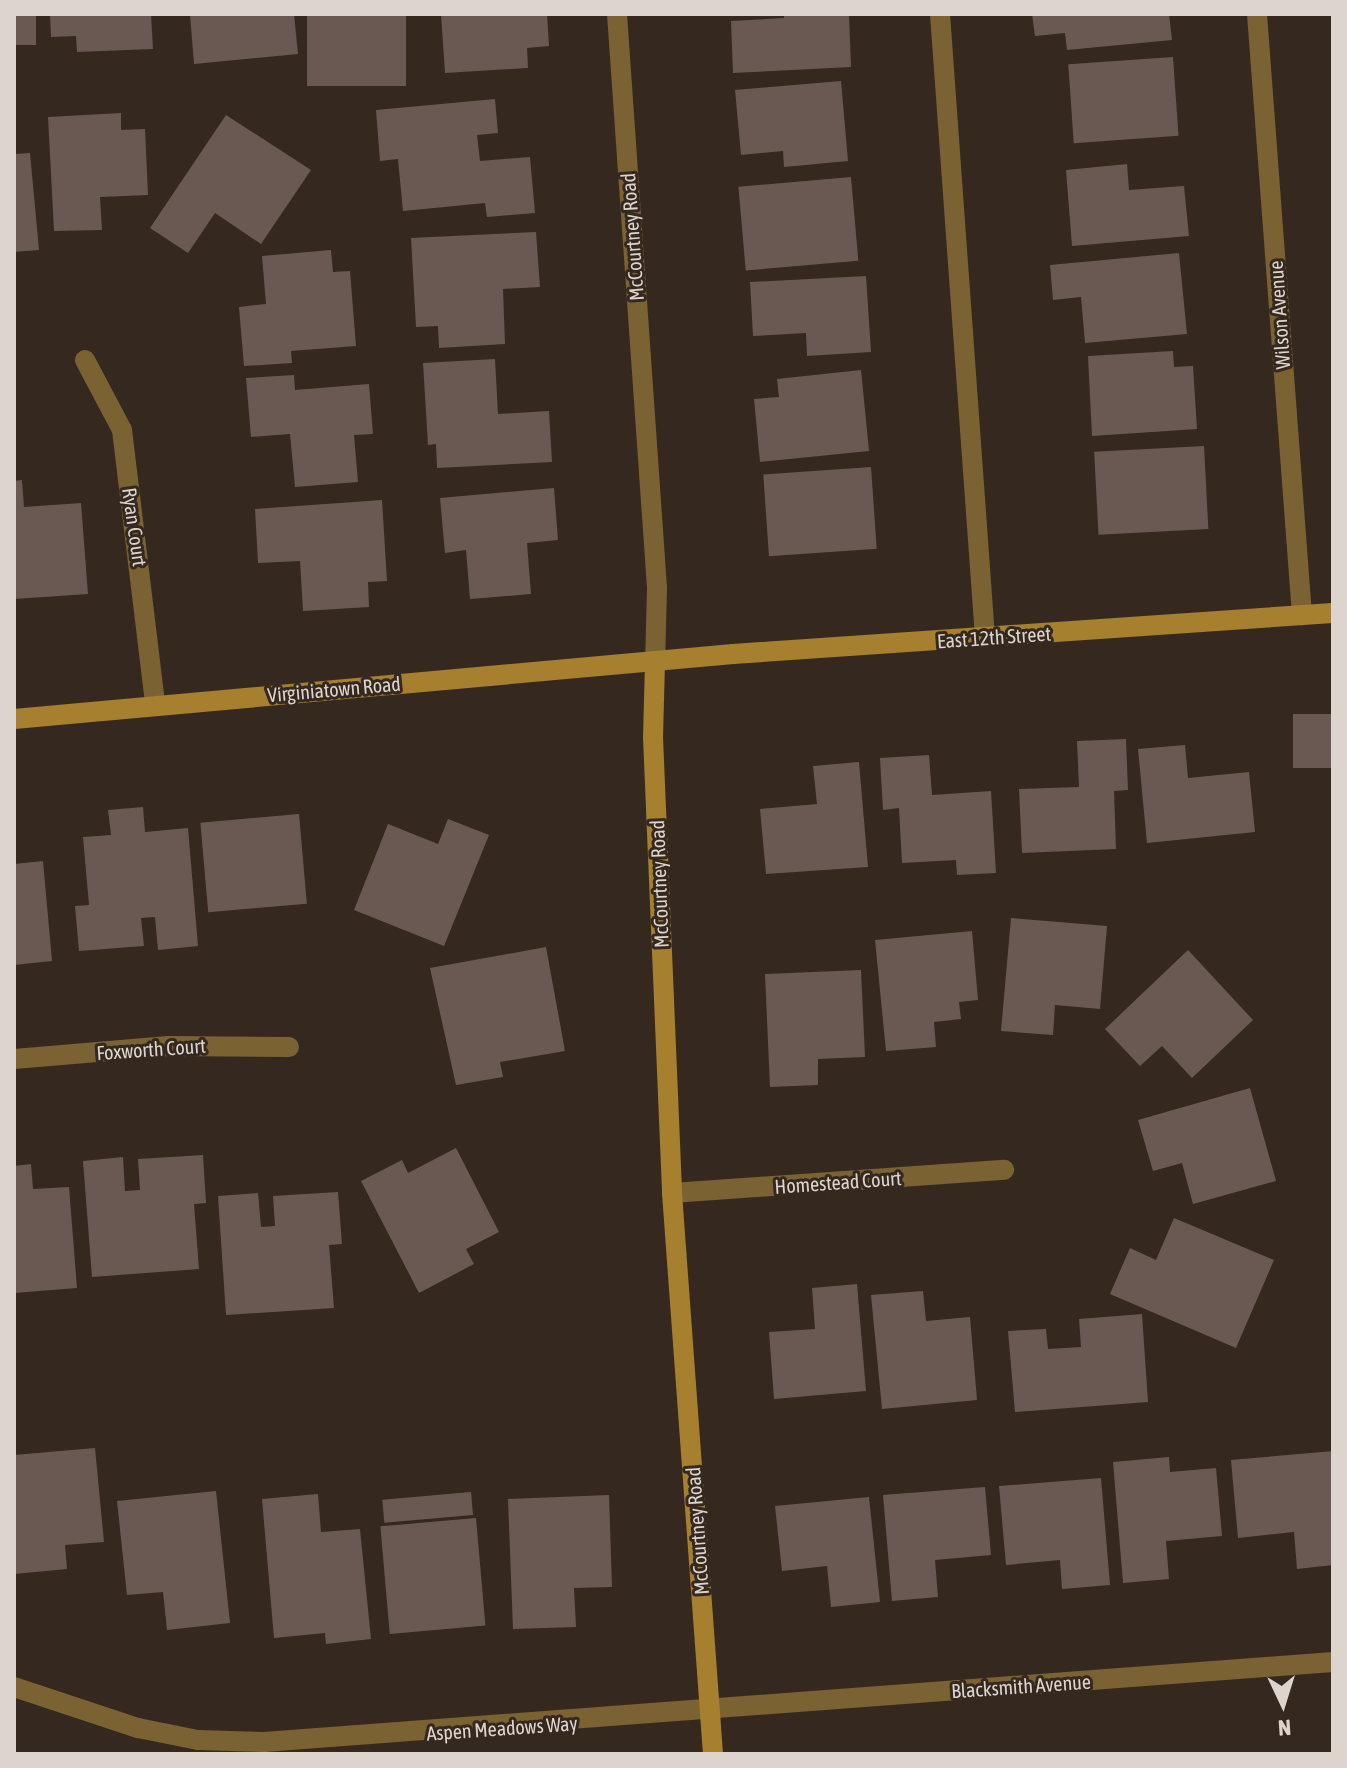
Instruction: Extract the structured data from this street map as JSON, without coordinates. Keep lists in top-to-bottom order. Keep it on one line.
{"streets":{"street":["McCourtney Road","Wilson Avenue","Ryan Court","East 12th Street","Virginiatown Road","Foxworth Court","Homestead Court","Blacksmith Avenue","Aspen Meadows Way"]},"crossings":[["McCourtney Road","East 12th Street"],["McCourtney Road","Virginiatown Road"],["McCourtney Road","Homestead Court"],["McCourtney Road","Blacksmith Avenue"],["McCourtney Road","Aspen Meadows Way"],["Wilson Avenue","East 12th Street"],["Ryan Court","Virginiatown Road"],["East 12th Street","Virginiatown Road"],["Blacksmith Avenue","Aspen Meadows Way"]],"north":"bottom"}
